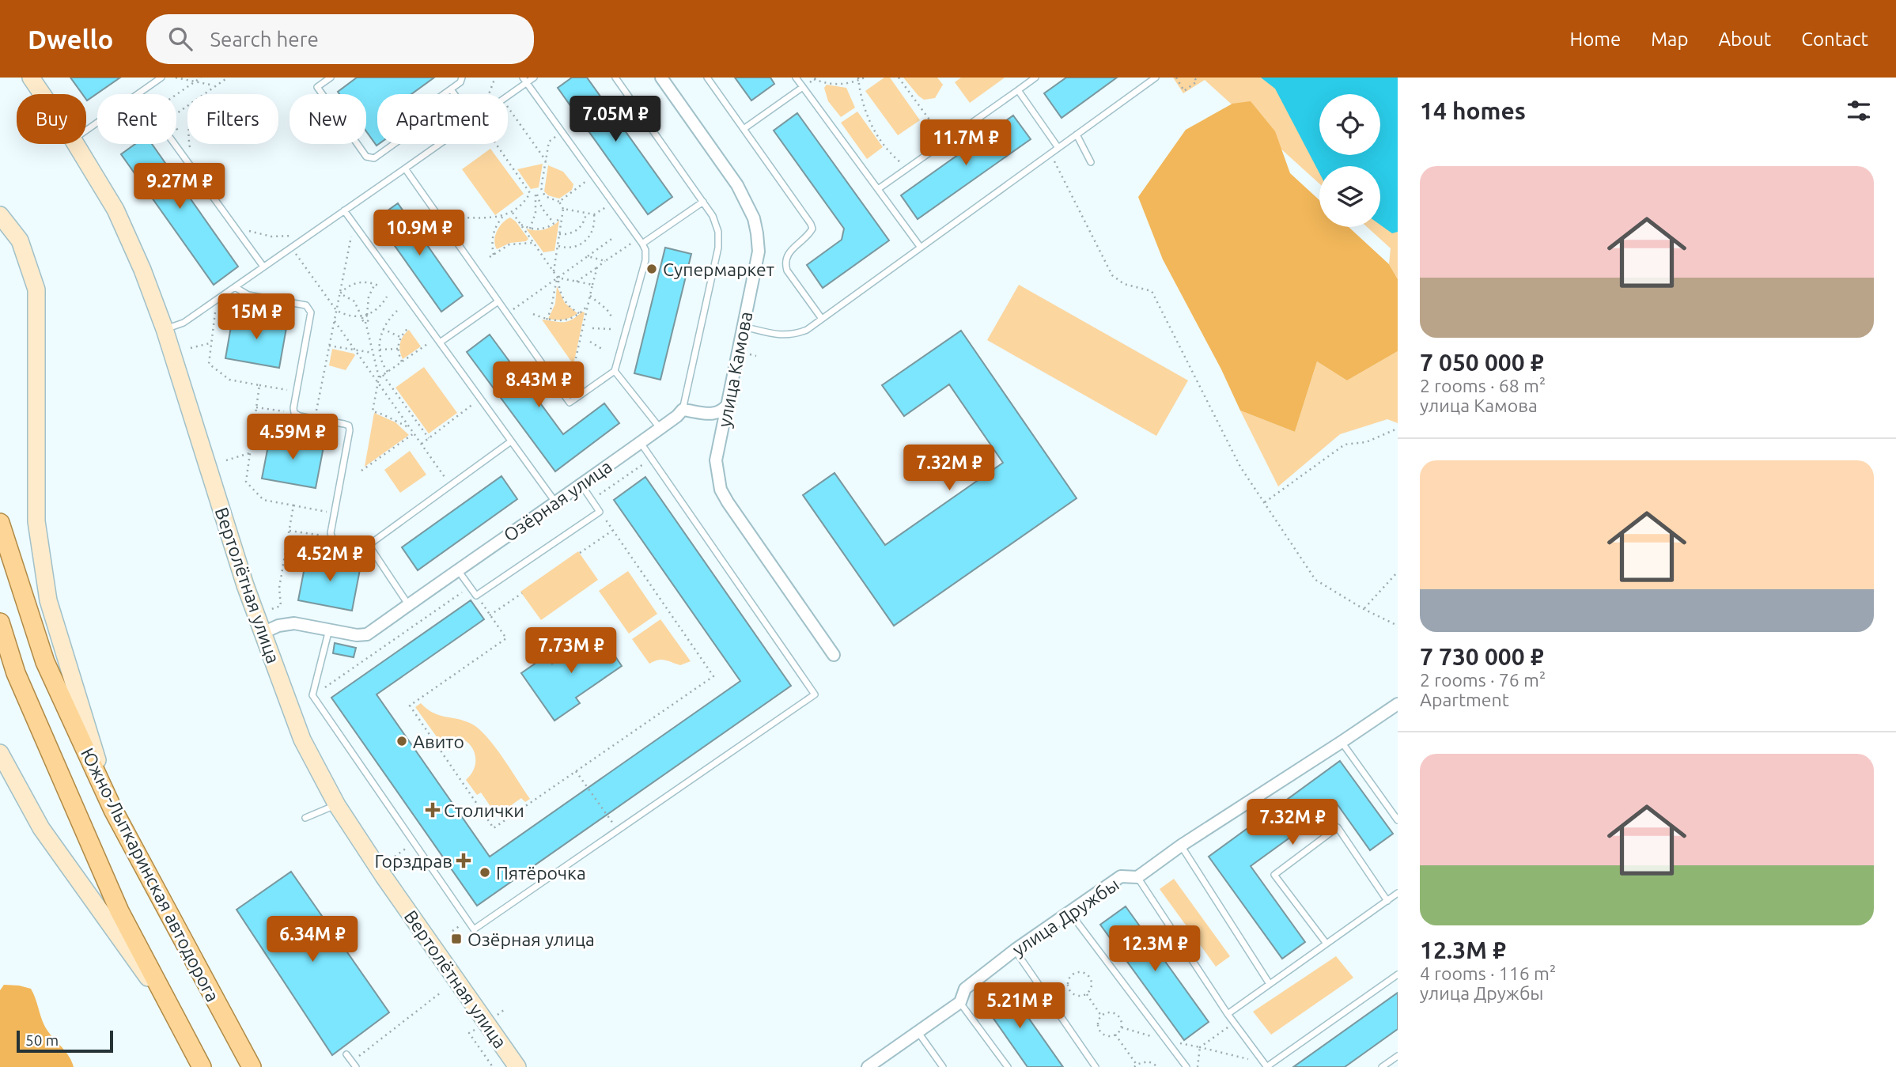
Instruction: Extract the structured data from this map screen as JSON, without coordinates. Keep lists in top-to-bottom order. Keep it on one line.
{"streets":{"main road":["Южно-Лыткаринская автодорога"],"street":["улица Камова","Озёрная улица","Вертолётная улица","улица Дружбы"]},"crossings":[["Озёрная улица","Вертолётная улица"]],"places":{"other":["Супермаркет","Авито","Пятёрочка"],"health":["Столички","Горздрав"],"transit":["Озёрная улица"]},"scale_bar":"50 m","page":{"header":"Dwello","search":"Search here","nav":["Home","Map","About","Contact"],"heading":"14 homes","chip":["Buy","Rent","Filters","New","Apartment"],"price":["7.05M ₽","11.7M ₽","9.27M ₽","10.9M ₽","15M ₽","8.43M ₽","4.59M ₽","7.32M ₽","4.52M ₽","7.73M ₽","7.32M ₽","6.34M ₽","12.3M ₽","5.21M ₽"],"list":[{"name":"7 050 000 ₽","note":"2 rooms · 68 m² · улица Камова"},{"name":"7 730 000 ₽","note":"2 rooms · 76 m² · Apartment"},{"name":"12.3M ₽","note":"4 rooms · 116 m² · улица Дружбы"}],"scale":"50 m"}}
